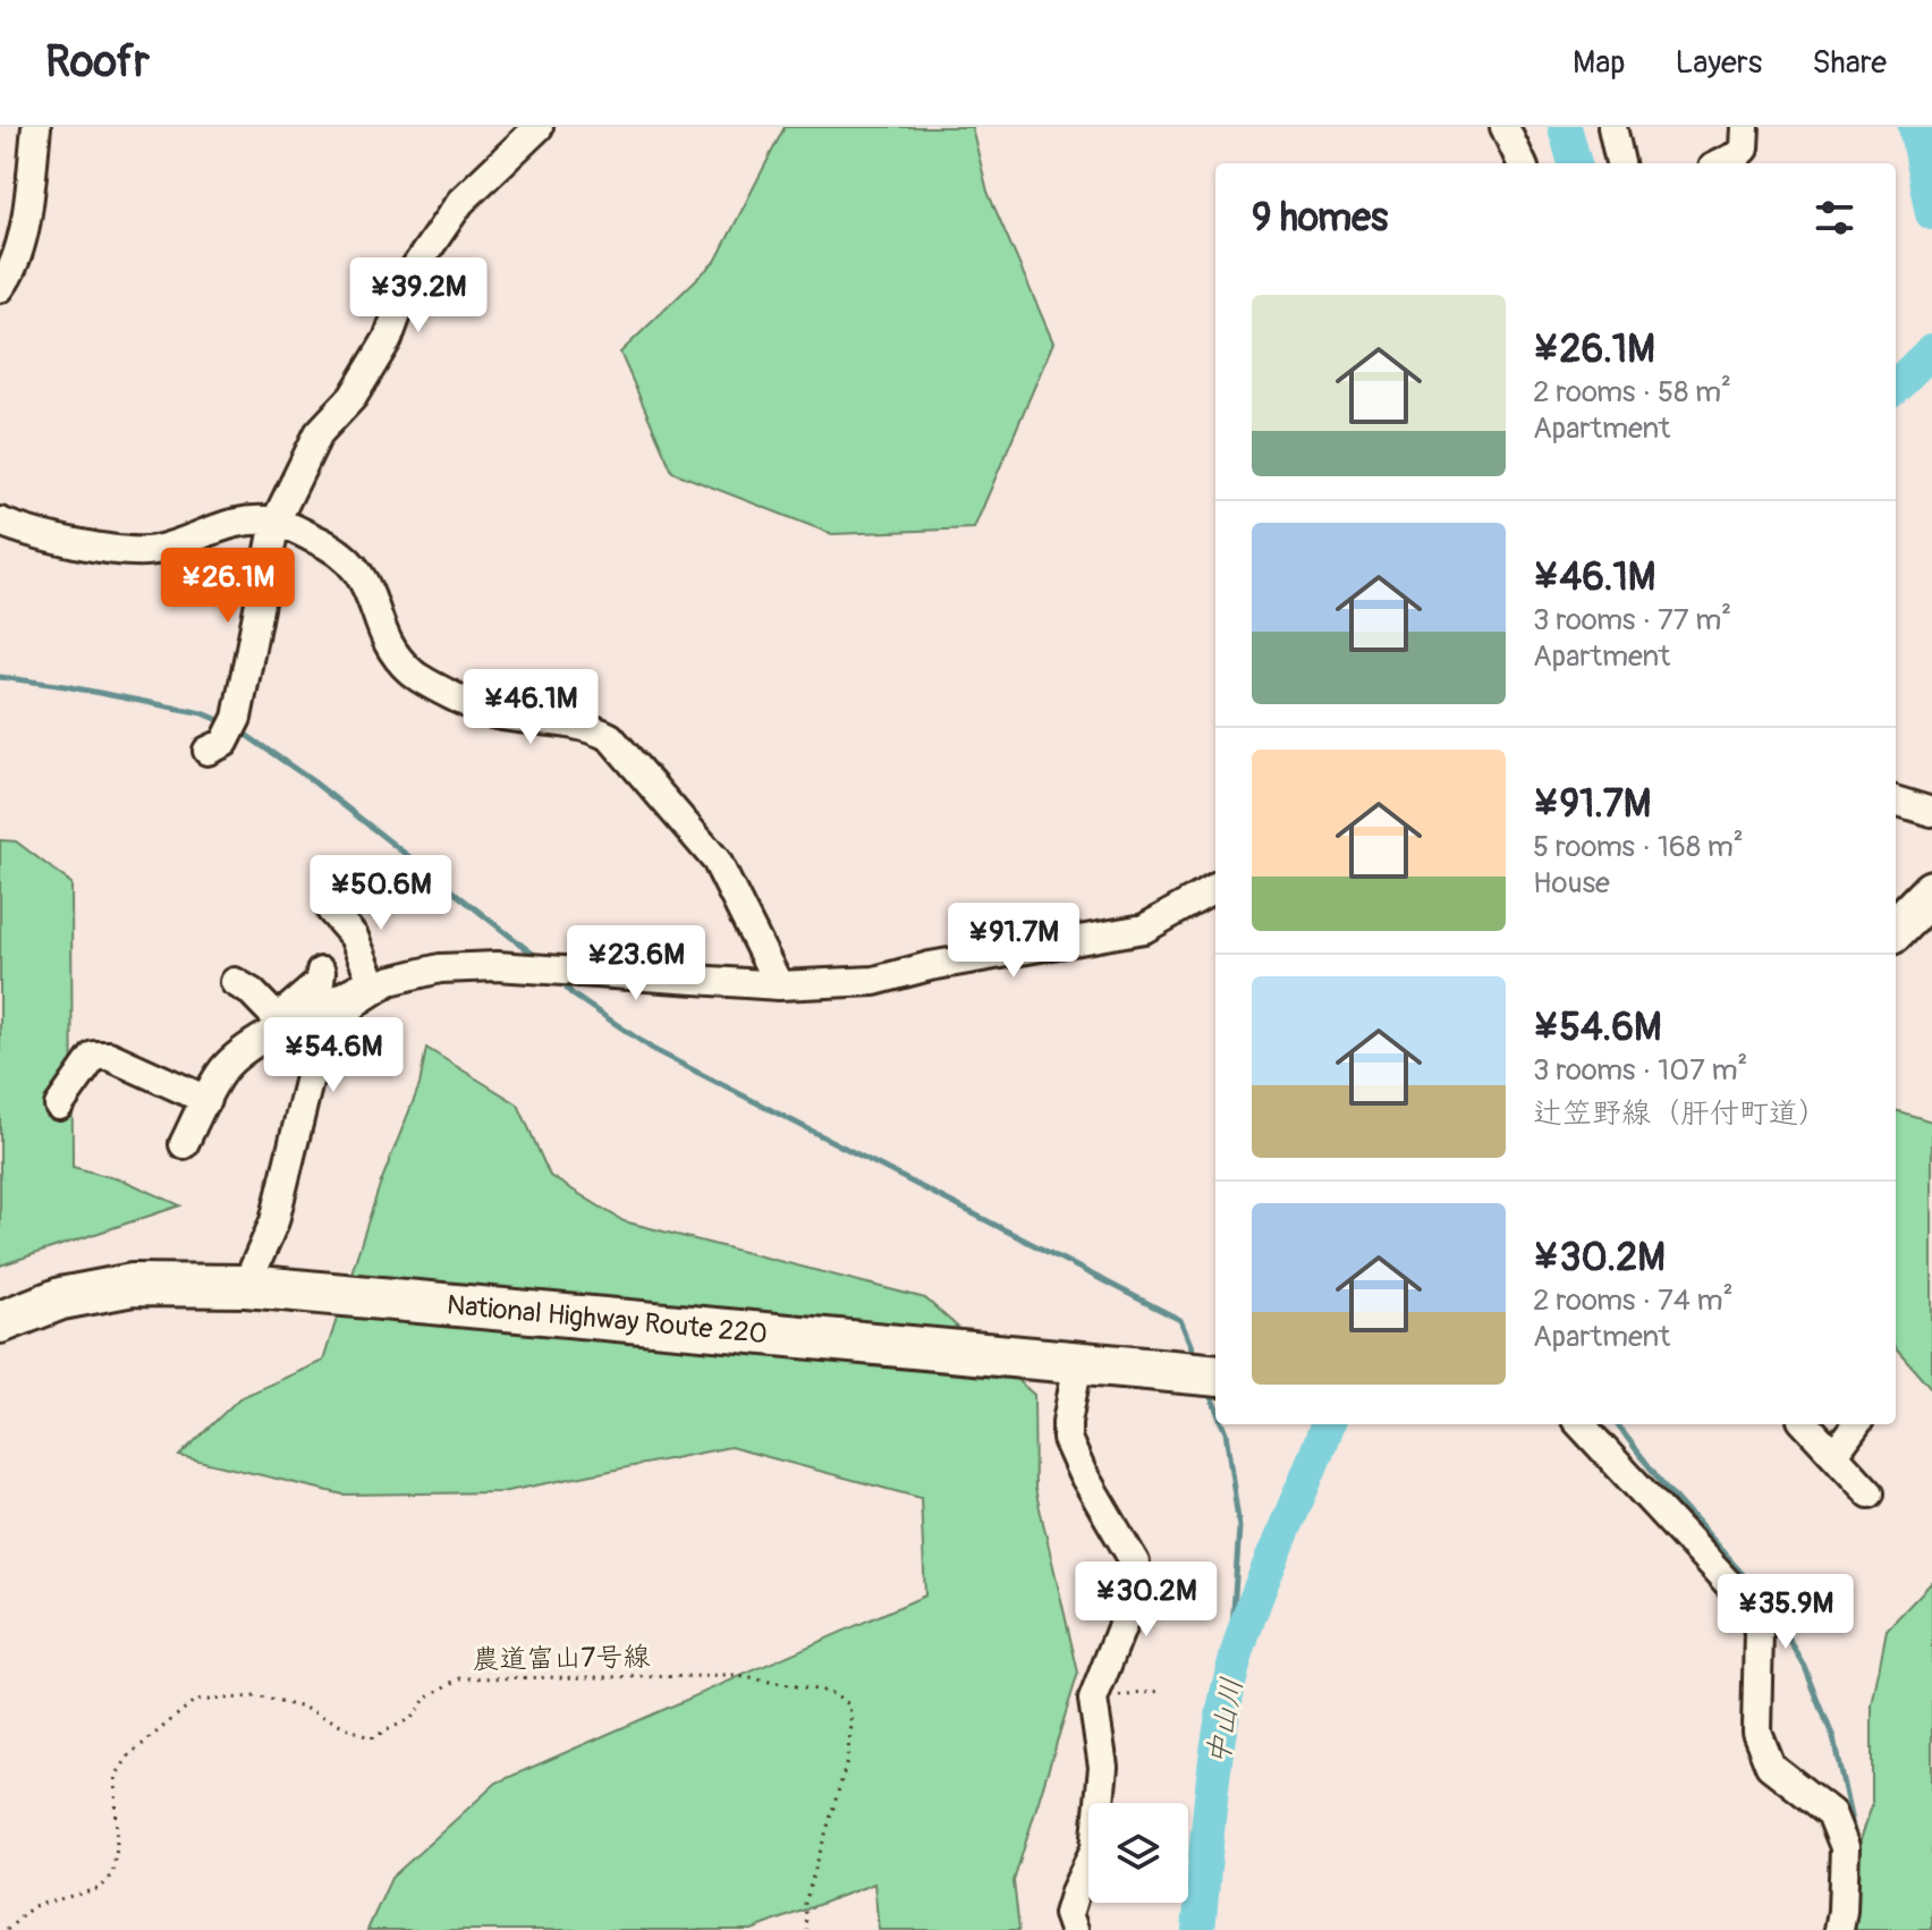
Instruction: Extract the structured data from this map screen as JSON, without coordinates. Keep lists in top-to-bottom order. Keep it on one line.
{"streets":{"highway":["National Highway Route 220"],"path":["農道富山7号線"]},"water":["中山川"],"page":{"header":"Roofr","nav":["Map","Layers","Share"],"heading":"9 homes","price":["¥39.2M","¥26.1M","¥46.1M","¥50.6M","¥91.7M","¥23.6M","¥54.6M","¥30.2M","¥35.9M"],"list":[{"name":"¥26.1M","note":"2 rooms · 58 m² · Apartment"},{"name":"¥46.1M","note":"3 rooms · 77 m² · Apartment"},{"name":"¥91.7M","note":"5 rooms · 168 m² · House"},{"name":"¥54.6M","note":"3 rooms · 107 m² · 辻笠野線（肝付町道）"},{"name":"¥30.2M","note":"2 rooms · 74 m² · Apartment"}]}}
